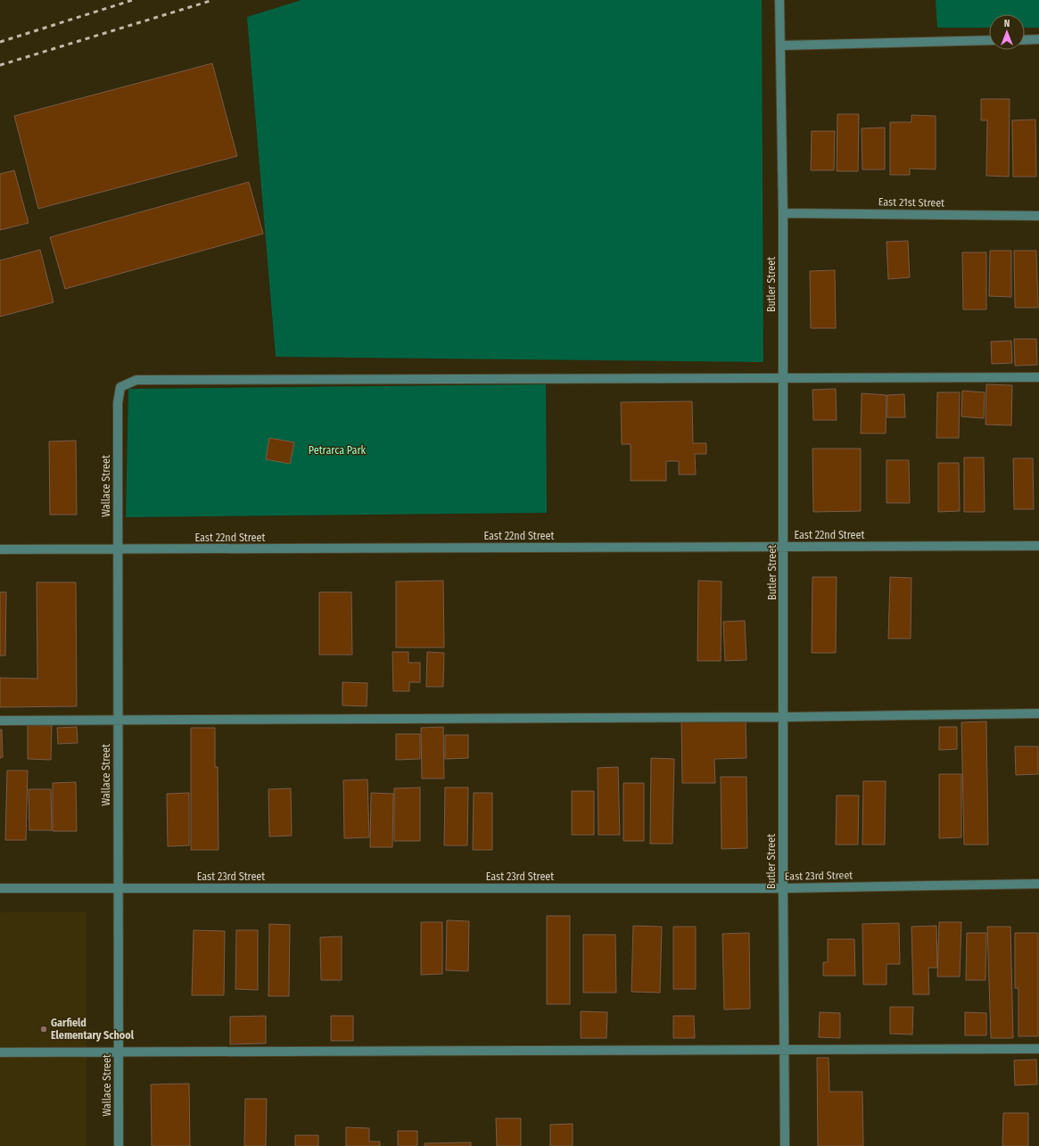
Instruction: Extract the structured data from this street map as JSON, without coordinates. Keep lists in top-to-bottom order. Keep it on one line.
{"streets":{"street":["East 21st Street","Butler Street","Wallace Street","East 22nd Street","East 23rd Street"]},"crossings":[["East 21st Street","Butler Street"],["Butler Street","Wallace Street"],["Butler Street","East 22nd Street"],["Butler Street","East 23rd Street"],["Wallace Street","East 22nd Street"],["Wallace Street","East 23rd Street"]],"parks":["Petrarca Park"],"places":["Garfield Elementary School"],"north":"top"}
